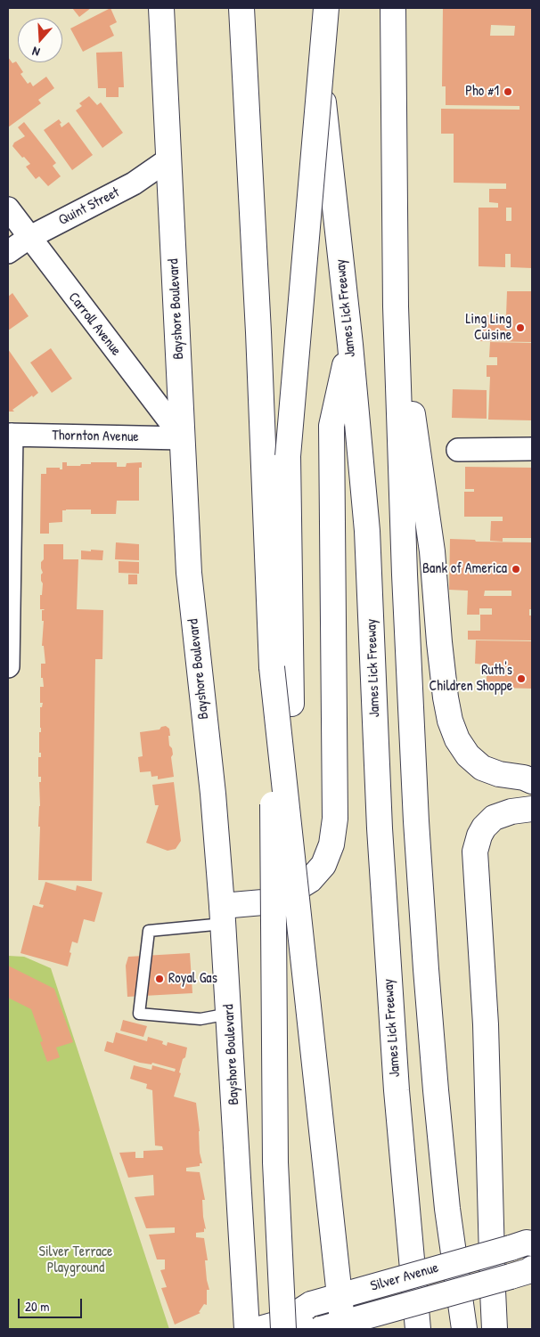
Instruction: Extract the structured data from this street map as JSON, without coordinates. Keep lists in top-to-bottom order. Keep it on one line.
{"streets":{"main road":["James Lick Freeway","Bayshore Boulevard","Silver Avenue"],"street":["Quint Street","Carroll Avenue","Thornton Avenue"]},"crossings":[["Quint Street","Bayshore Boulevard"],["Quint Street","Carroll Avenue"],["Bayshore Boulevard","Carroll Avenue"],["Bayshore Boulevard","Thornton Avenue"],["Carroll Avenue","Thornton Avenue"]],"parks":["Silver Terrace Playground"],"places":["Pho #1","Ling Ling Cuisine","Bank of America","Ruth's Children Shoppe","Royal Gas"],"scale_bar":"20 m","north":"bottom"}
